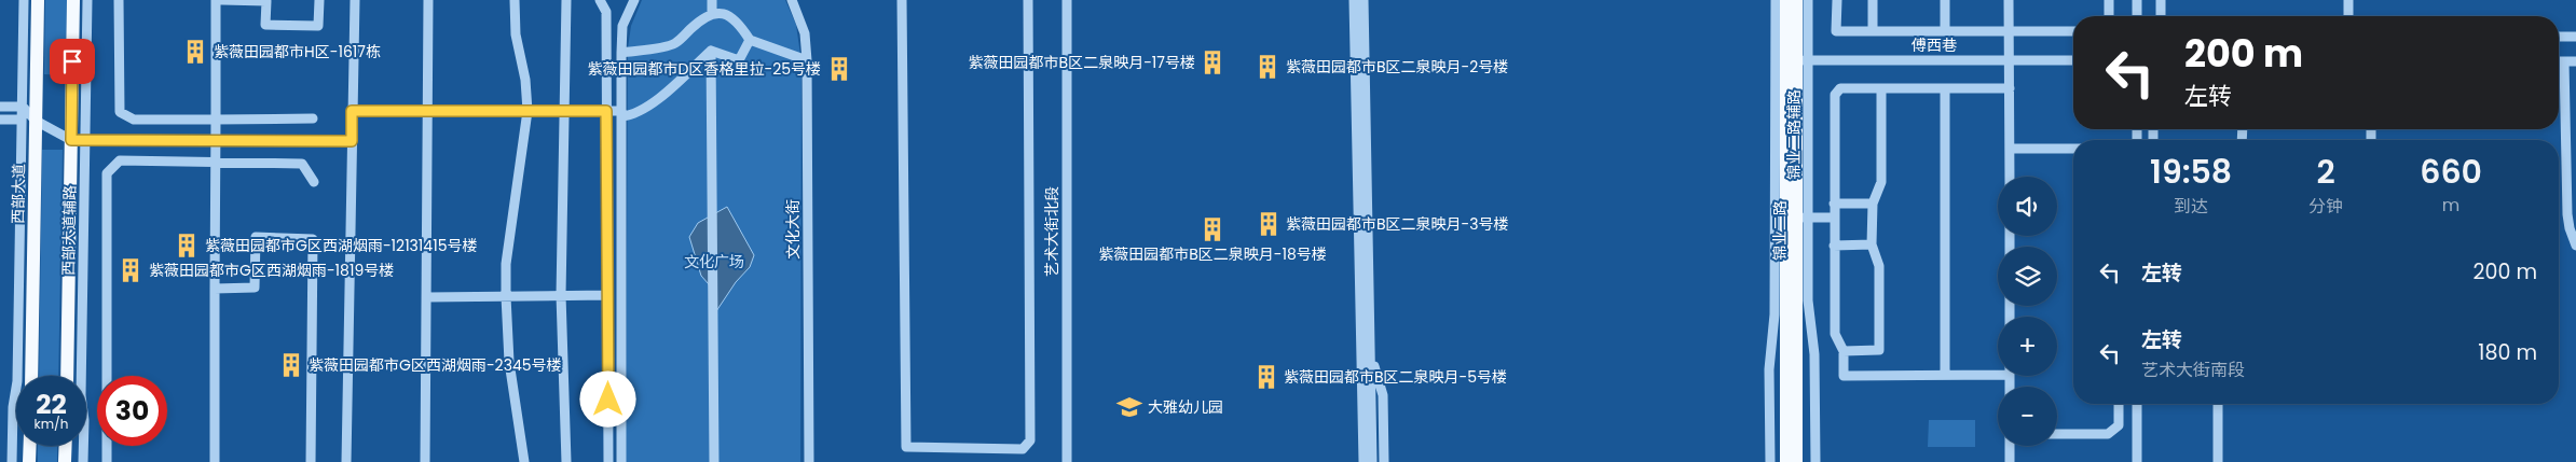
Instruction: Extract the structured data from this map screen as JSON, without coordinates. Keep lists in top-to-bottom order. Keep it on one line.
{"streets":{"main road":["西部大道","锦业二路"],"street":["傅西巷","锦业二路辅路","文化大街","西部大道辅路","艺术大街北段"]},"crossings":[["傅西巷","锦业二路"]],"parks":["文化广场"],"places":{"building":["紫薇田园都市H区-1617栋","紫薇田园都市B区二泉映月-17号楼","紫薇田园都市B区二泉映月-2号楼","紫薇田园都市D区香格里拉-25号楼","紫薇田园都市B区二泉映月-3号楼","紫薇田园都市B区二泉映月-18号楼","紫薇田园都市G区西湖烟雨-12131415号楼","紫薇田园都市G区西湖烟雨-1819号楼","紫薇田园都市G区西湖烟雨-2345号楼","紫薇田园都市B区二泉映月-5号楼"],"school or university":["大雅幼儿园"]},"page":{"turn":["200 m","左转"],"eta":["19:58","到达","2","分钟","660","m"],"map_buttons":["+","−"],"list":[{"name":"左转","value":"200 m"},{"name":"左转","note":"艺术大街南段","value":"180 m"}],"speed":"22 km/h","limit":"30"}}
